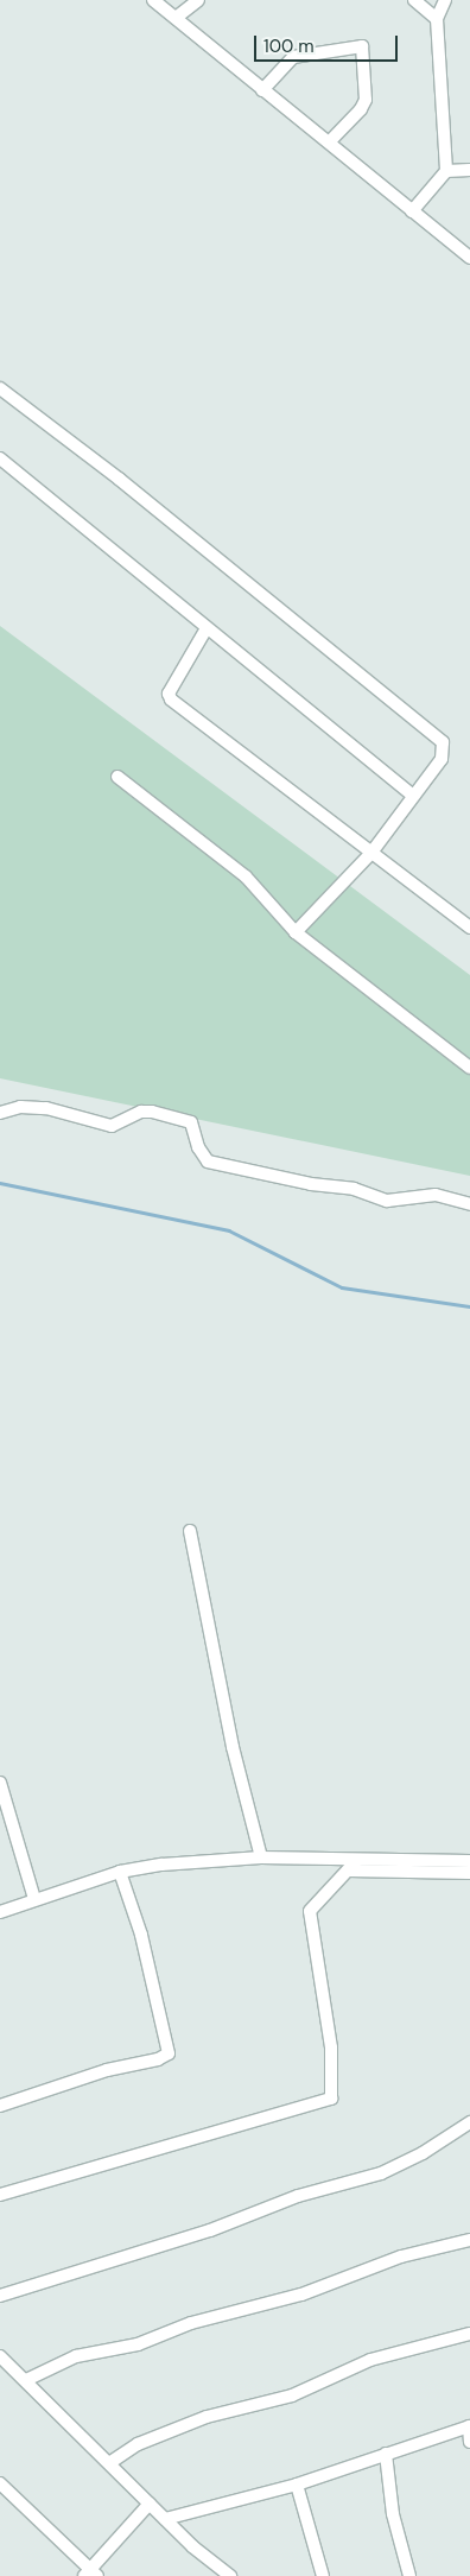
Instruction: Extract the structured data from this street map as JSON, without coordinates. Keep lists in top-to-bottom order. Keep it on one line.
{"scale_bar":"100 m"}
